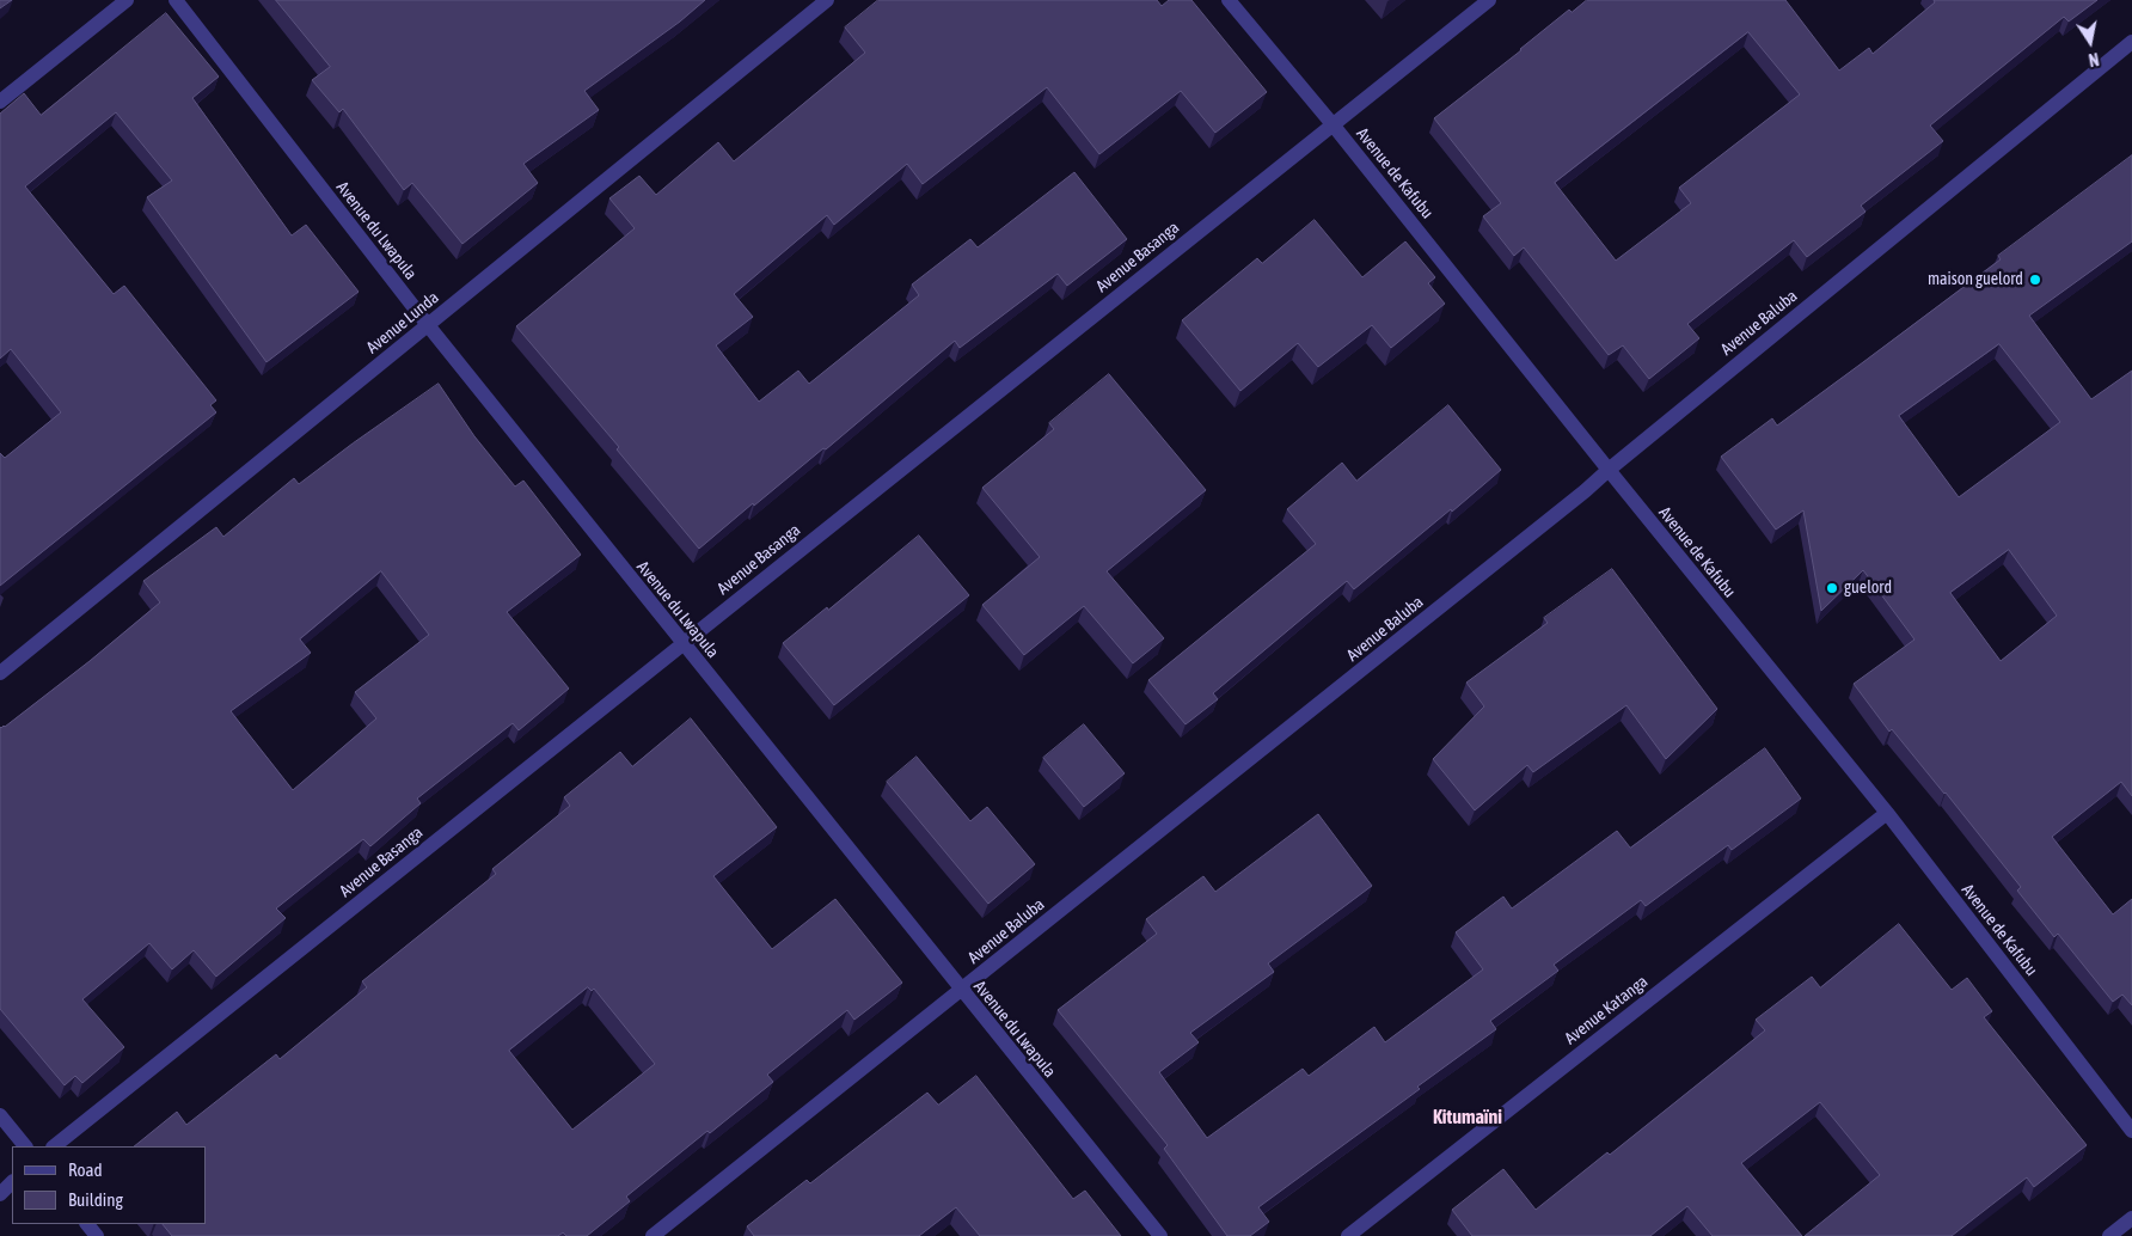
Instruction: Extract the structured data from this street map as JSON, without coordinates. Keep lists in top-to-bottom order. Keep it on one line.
{"streets":{"street":["Avenue de Kafubu","Avenue du Lwapula","Avenue Basanga","Avenue Lunda","Avenue Baluba","Avenue Katanga"]},"crossings":[["Avenue de Kafubu","Avenue Basanga"],["Avenue de Kafubu","Avenue Baluba"],["Avenue de Kafubu","Avenue Katanga"],["Avenue du Lwapula","Avenue Basanga"],["Avenue du Lwapula","Avenue Lunda"],["Avenue du Lwapula","Avenue Baluba"]],"districts":["Kitumaïni"],"places":["maison guelord","guelord"],"legend":["Road","Building"],"north":"bottom"}
